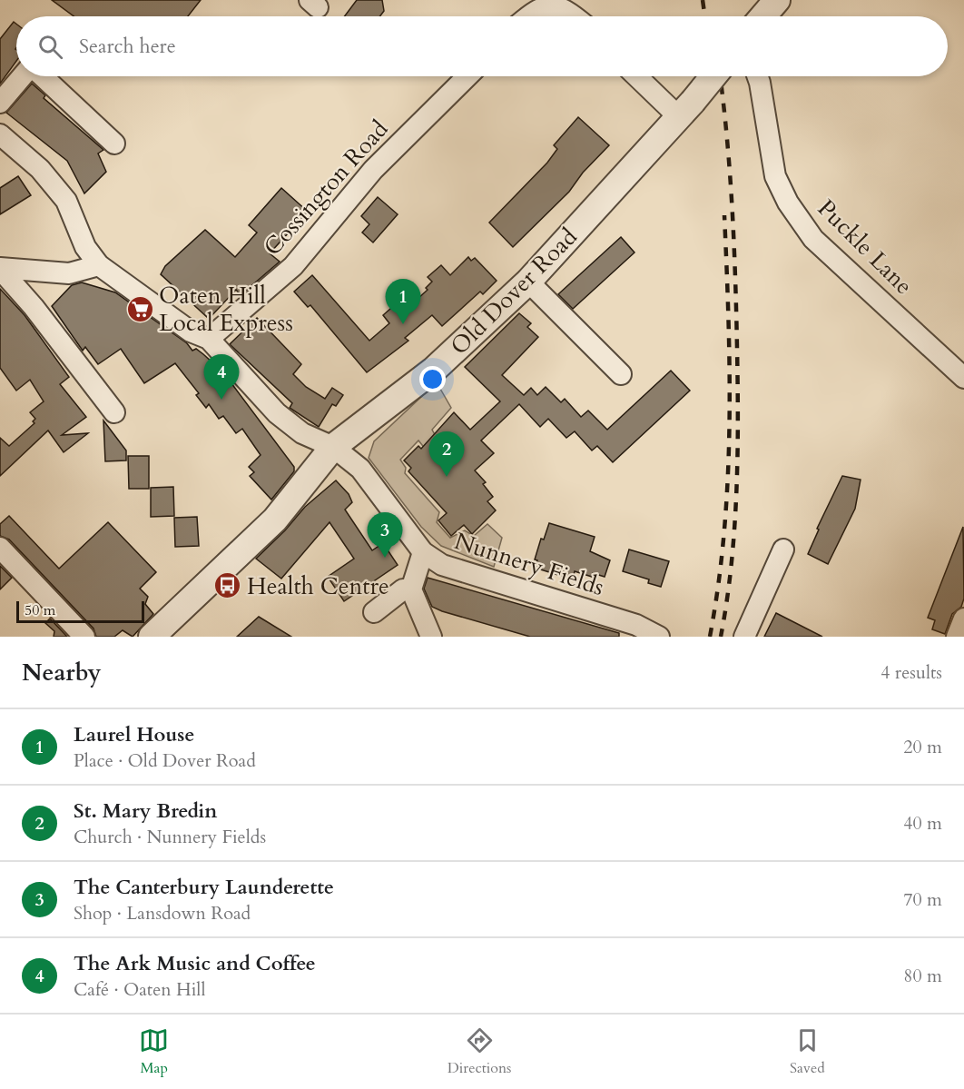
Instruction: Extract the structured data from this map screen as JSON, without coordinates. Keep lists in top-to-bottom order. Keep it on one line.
{"streets":{"street":["Cossington Road","Puckle Lane","Old Dover Road","Nunnery Fields"]},"crossings":[["Cossington Road","Nunnery Fields"],["Old Dover Road","Nunnery Fields"]],"places":{"supermarket":["Oaten Hill Local Express"],"bus stop":["Health Centre"]},"scale_bar":"50 m","page":{"search":"Search here","pins":["1","4","2","3"],"scale":"50 m","heading":["Nearby","4 results"],"list":[{"mark":"1","name":"Laurel House","note":"Place · Old Dover Road","value":"20 m"},{"mark":"2","name":"St. Mary Bredin","note":"Church · Nunnery Fields","value":"40 m"},{"mark":"3","name":"The Canterbury Launderette","note":"Shop · Lansdown Road","value":"70 m"},{"mark":"4","name":"The Ark Music and Coffee","note":"Café · Oaten Hill","value":"80 m"}],"nav":["Map","Directions","Saved"]}}
